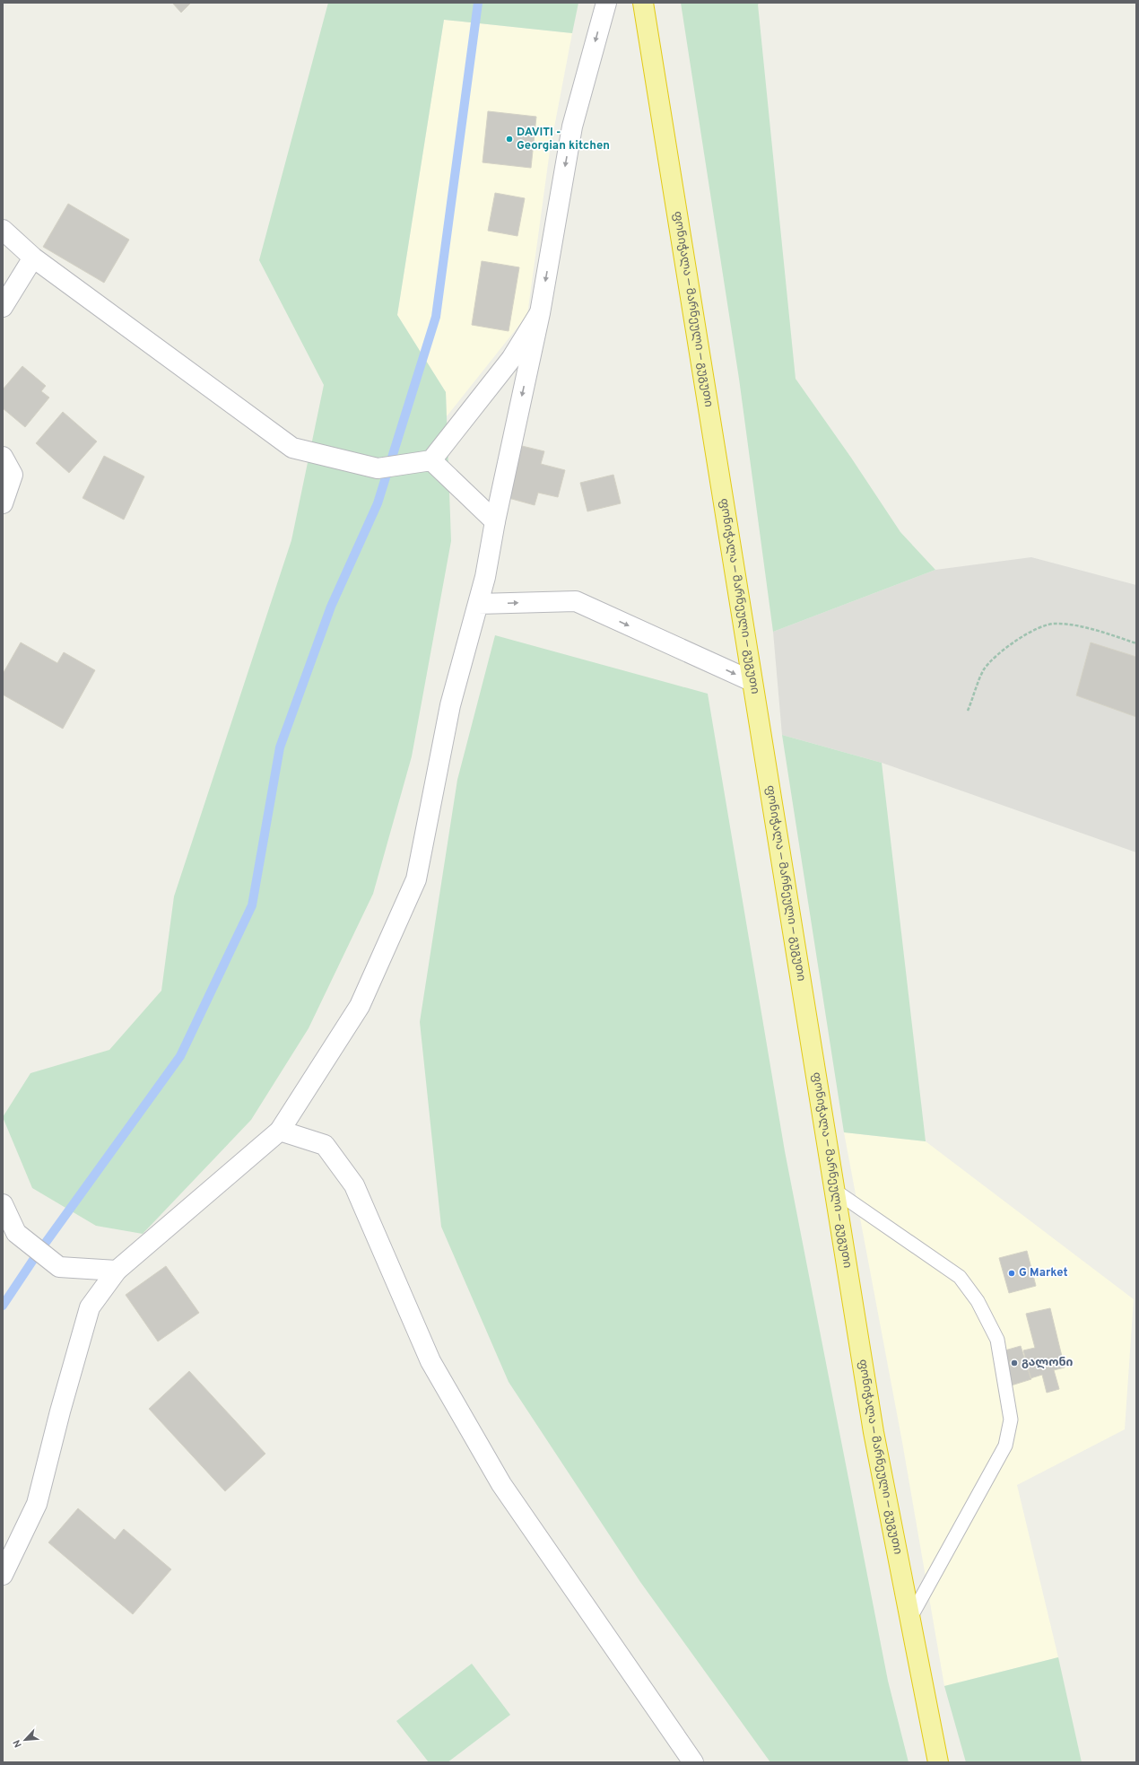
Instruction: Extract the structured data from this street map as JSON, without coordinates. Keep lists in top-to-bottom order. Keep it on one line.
{"streets":{"highway":["ფონიჭალა — მარნეული — გუგუთი"]},"places":["DAVITI - Georgian kitchen","G Market","გალონი"],"north":"bottom left"}
